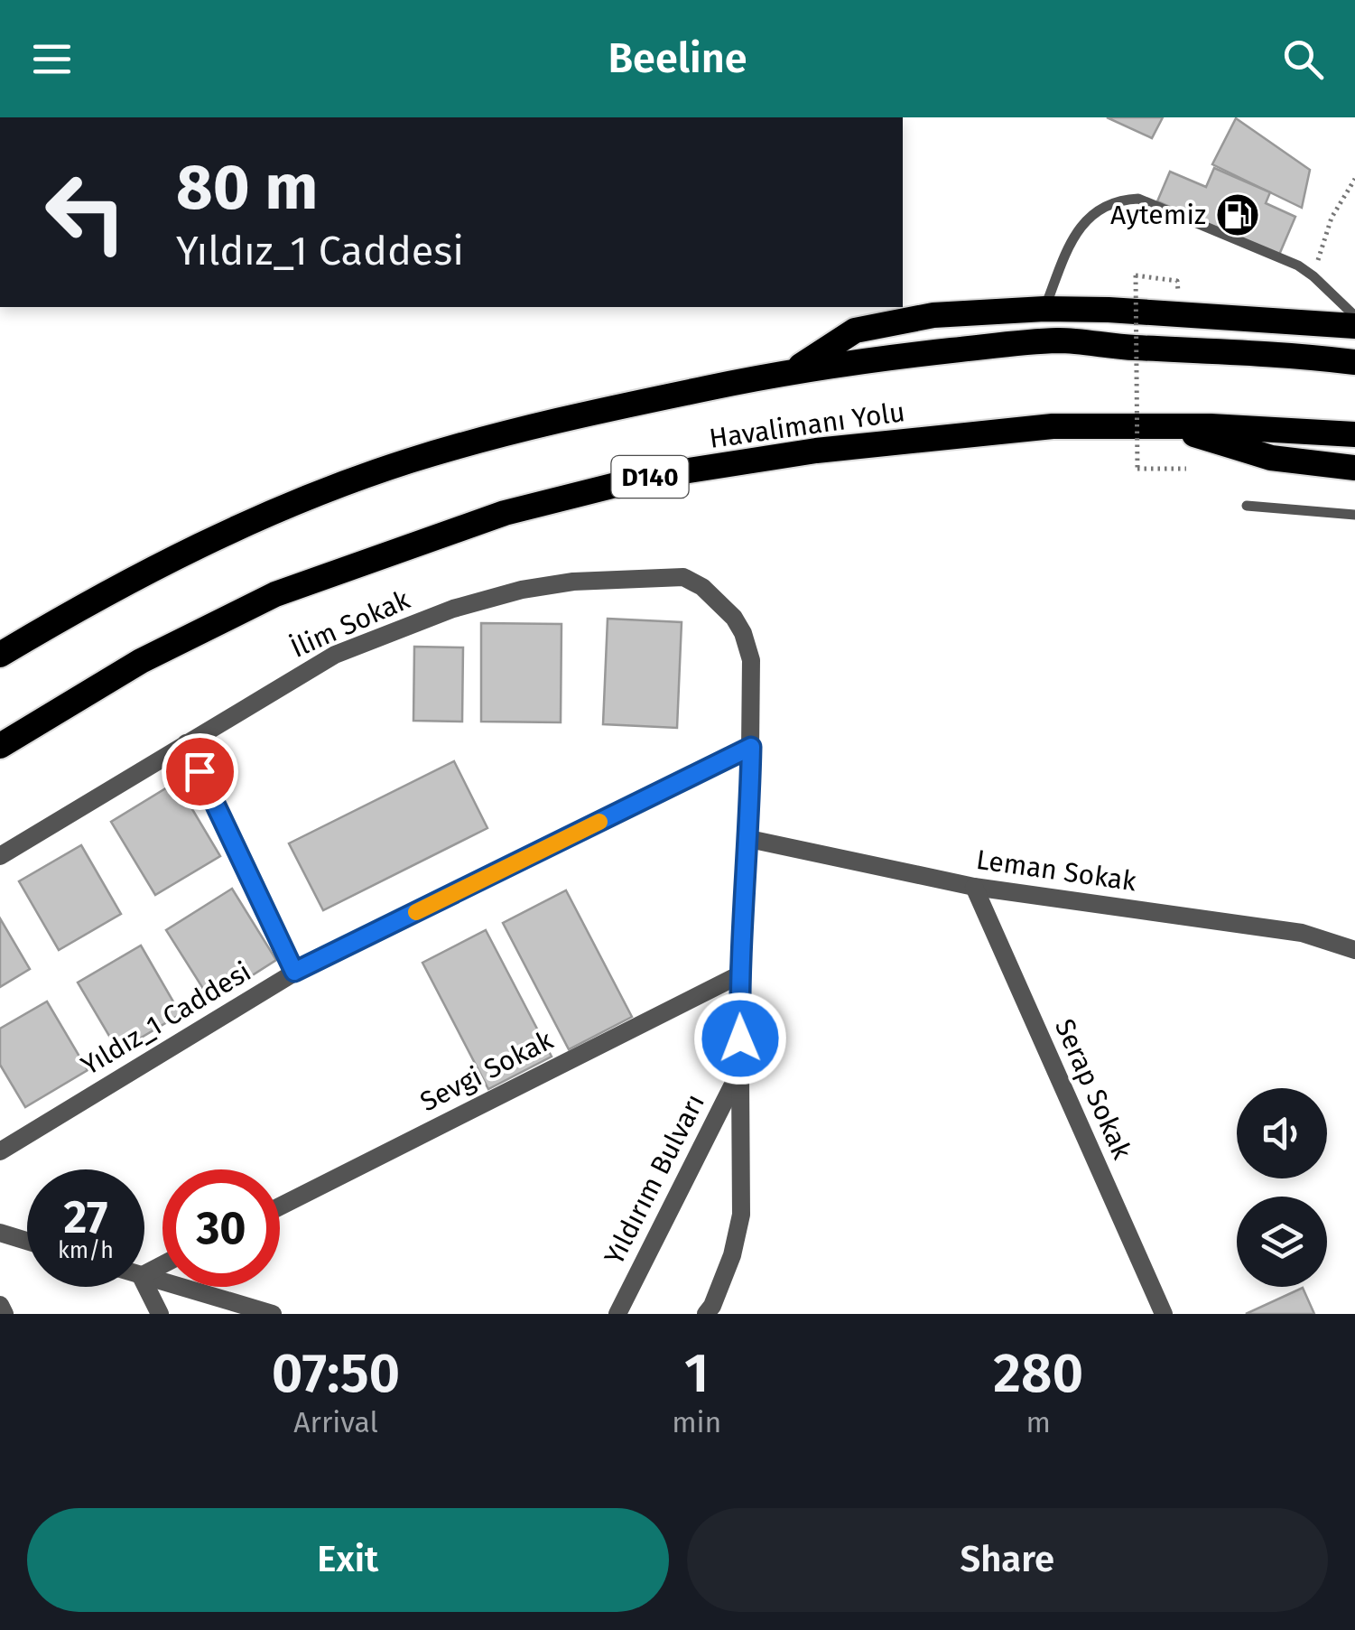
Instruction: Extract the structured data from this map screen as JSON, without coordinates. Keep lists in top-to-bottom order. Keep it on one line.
{"streets":{"highway":["Havalimanı Yolu","D140"],"street":["İlim Sokak","Leman Sokak","Yıldız_1 Caddesi","Sevgi Sokak","Serap Sokak","Yıldırım Bulvarı"]},"crossings":[["İlim Sokak","Yıldırım Bulvarı"],["Leman Sokak","Serap Sokak"],["Leman Sokak","Yıldırım Bulvarı"],["Yıldız_1 Caddesi","Yıldırım Bulvarı"],["Sevgi Sokak","Yıldırım Bulvarı"]],"places":{"fuel station":["Aytemiz"]},"page":{"header":"Beeline","turn":["80 m","Yıldız_1 Caddesi"],"speed":"27 km/h","limit":"30","eta":["07:50","Arrival","1","min","280","m"],"buttons":["Exit","Share"]}}
